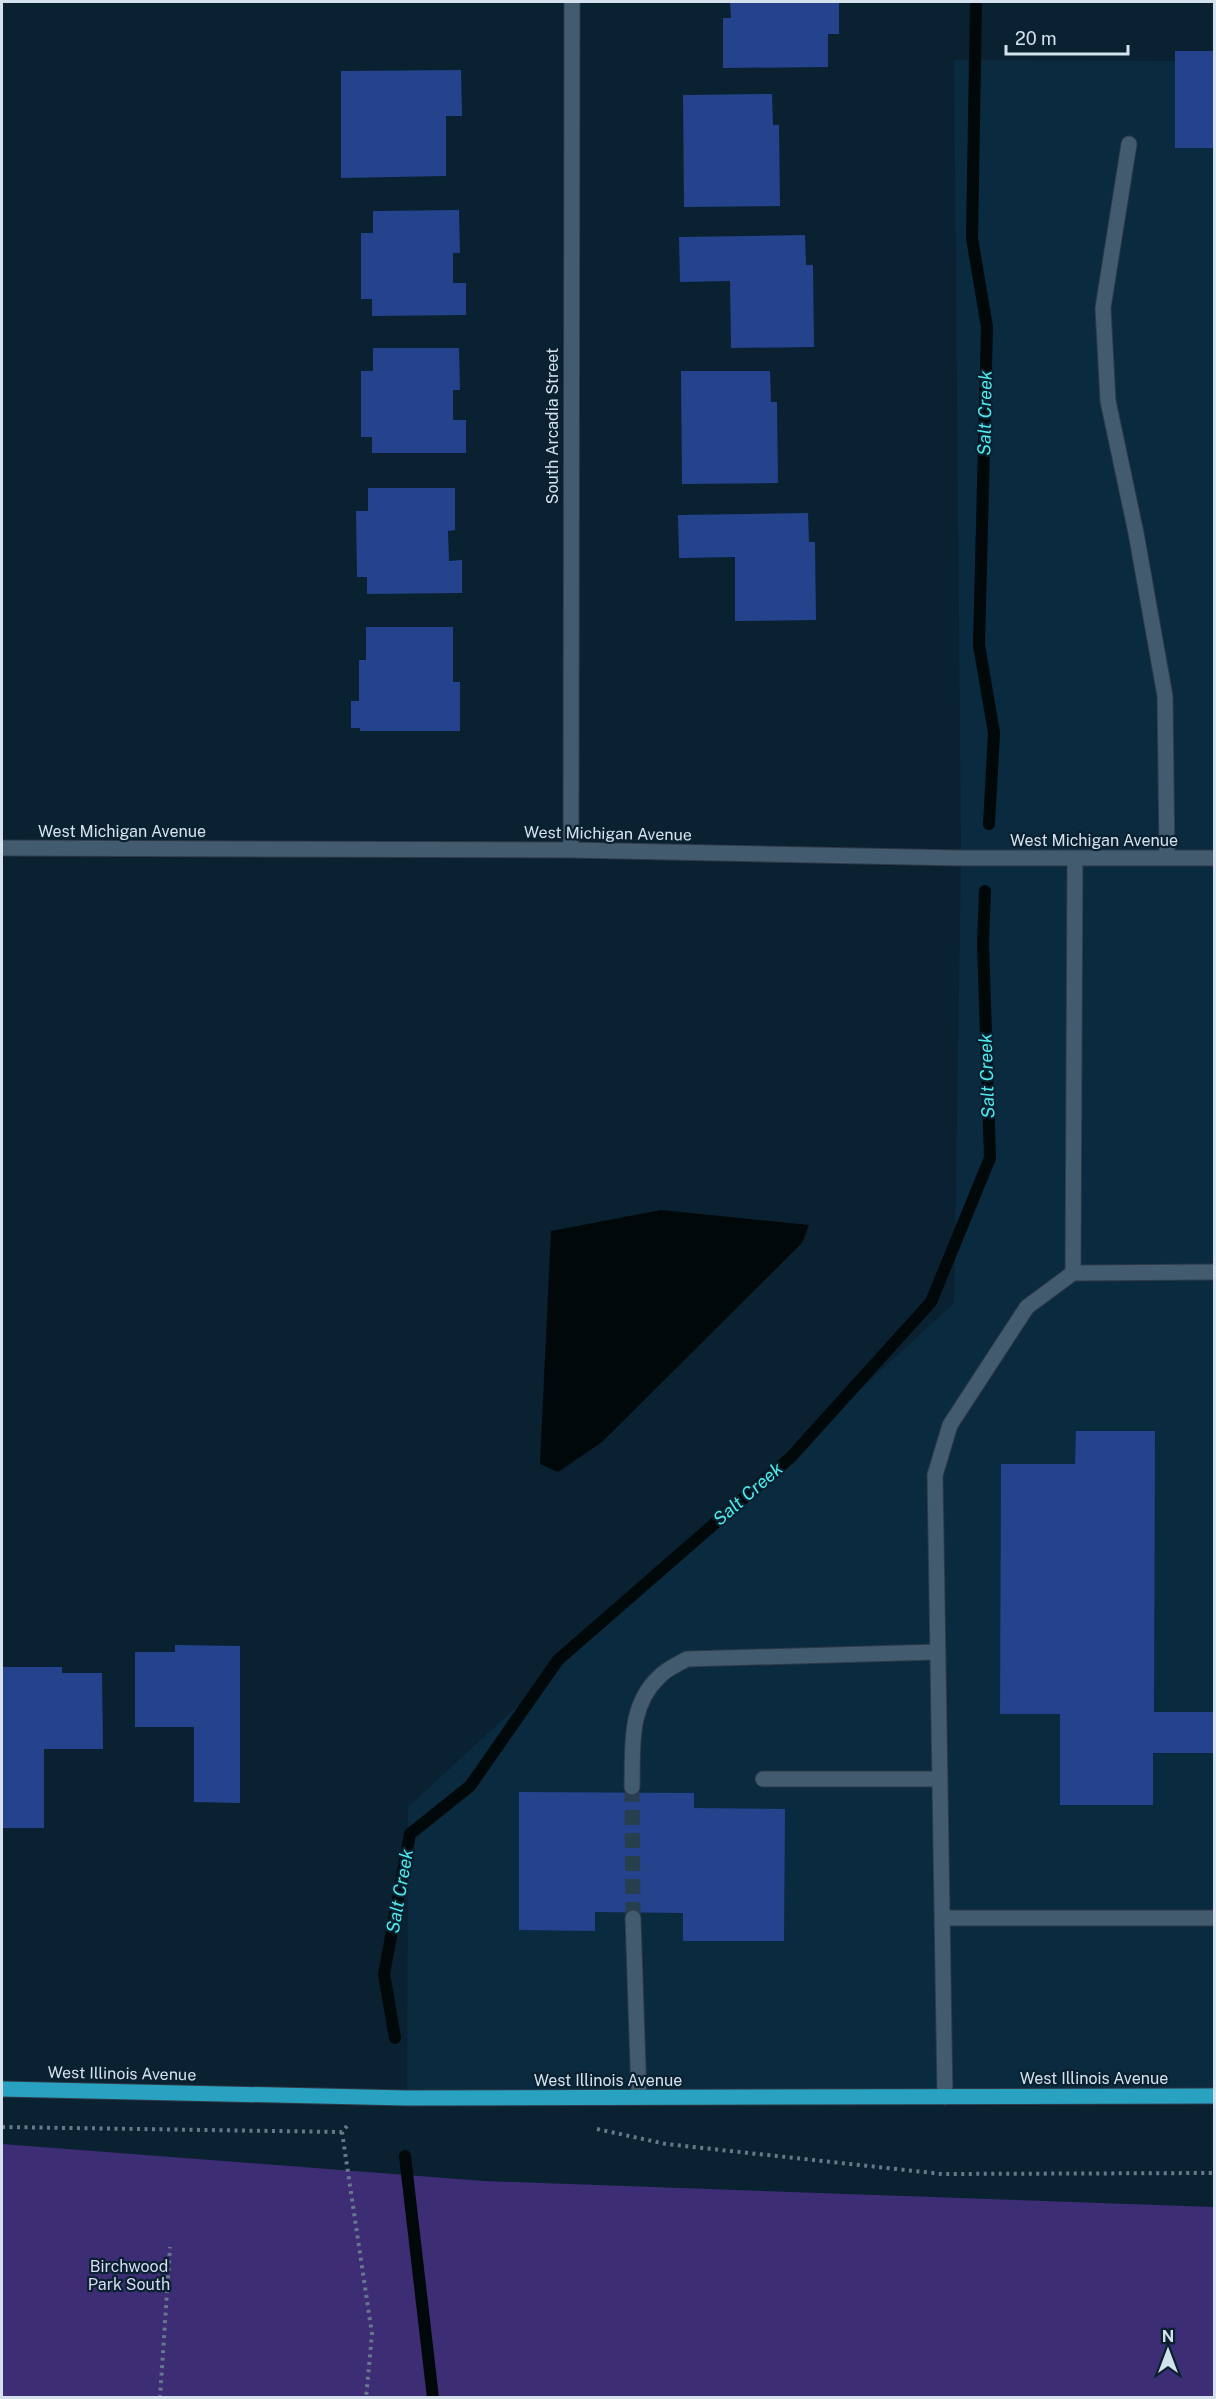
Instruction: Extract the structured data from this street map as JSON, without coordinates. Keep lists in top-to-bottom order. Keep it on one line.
{"streets":{"main road":["West Illinois Avenue"],"street":["South Arcadia Street","West Michigan Avenue"]},"crossings":[["South Arcadia Street","West Michigan Avenue"]],"water":["Salt Creek"],"parks":["Birchwood Park South"],"scale_bar":"20 m","north":"top"}
